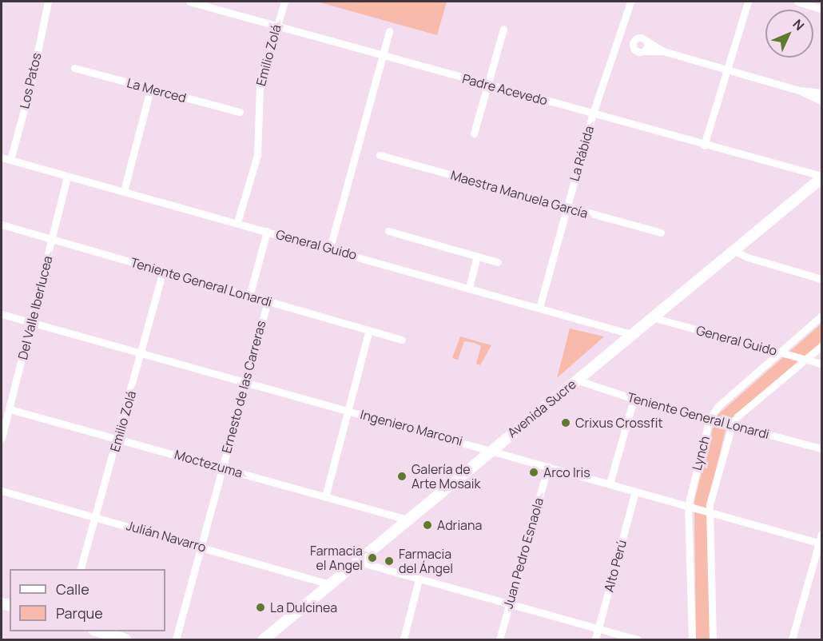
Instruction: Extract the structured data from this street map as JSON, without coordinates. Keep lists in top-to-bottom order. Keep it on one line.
{"streets":{"main road":["Avenida Sucre"],"street":["Emilio Zolá","Los Patos","Padre Acevedo","La Merced","La Rábida","Maestra Manuela García","General Guido","Teniente General Lonardi","Del Valle Iberlucea","Ernesto de las Carreras","Ingeniero Marconi","Lynch","Moctezuma","Julián Navarro","Juan Pedro Esnaola","Alto Perú"]},"crossings":[["Emilio Zolá","Padre Acevedo"],["Emilio Zolá","General Guido"],["Emilio Zolá","Teniente General Lonardi"],["Emilio Zolá","Ingeniero Marconi"],["Emilio Zolá","Moctezuma"],["Emilio Zolá","Julián Navarro"],["Los Patos","General Guido"],["Padre Acevedo","La Rábida"],["Padre Acevedo","Avenida Sucre"],["La Rábida","Maestra Manuela García"],["La Rábida","General Guido"],["General Guido","Del Valle Iberlucea"],["General Guido","Avenida Sucre"],["General Guido","Lynch"],["Teniente General Lonardi","Del Valle Iberlucea"],["Teniente General Lonardi","Ernesto de las Carreras"],["Teniente General Lonardi","Avenida Sucre"],["Teniente General Lonardi","Lynch"],["Del Valle Iberlucea","Ingeniero Marconi"],["Del Valle Iberlucea","Moctezuma"],["Ernesto de las Carreras","Ingeniero Marconi"],["Ernesto de las Carreras","Moctezuma"],["Ernesto de las Carreras","Julián Navarro"],["Avenida Sucre","Ingeniero Marconi"],["Avenida Sucre","Moctezuma"],["Avenida Sucre","Julián Navarro"],["Ingeniero Marconi","Lynch"],["Ingeniero Marconi","Juan Pedro Esnaola"],["Ingeniero Marconi","Alto Perú"]],"places":["Crixus Crossfit","Arco Iris","Galería de Arte Mosaik","Adriana","Farmacia el Angel","Farmacia del Ángel","La Dulcinea"],"legend":["Calle","Parque"],"north":"top right"}
